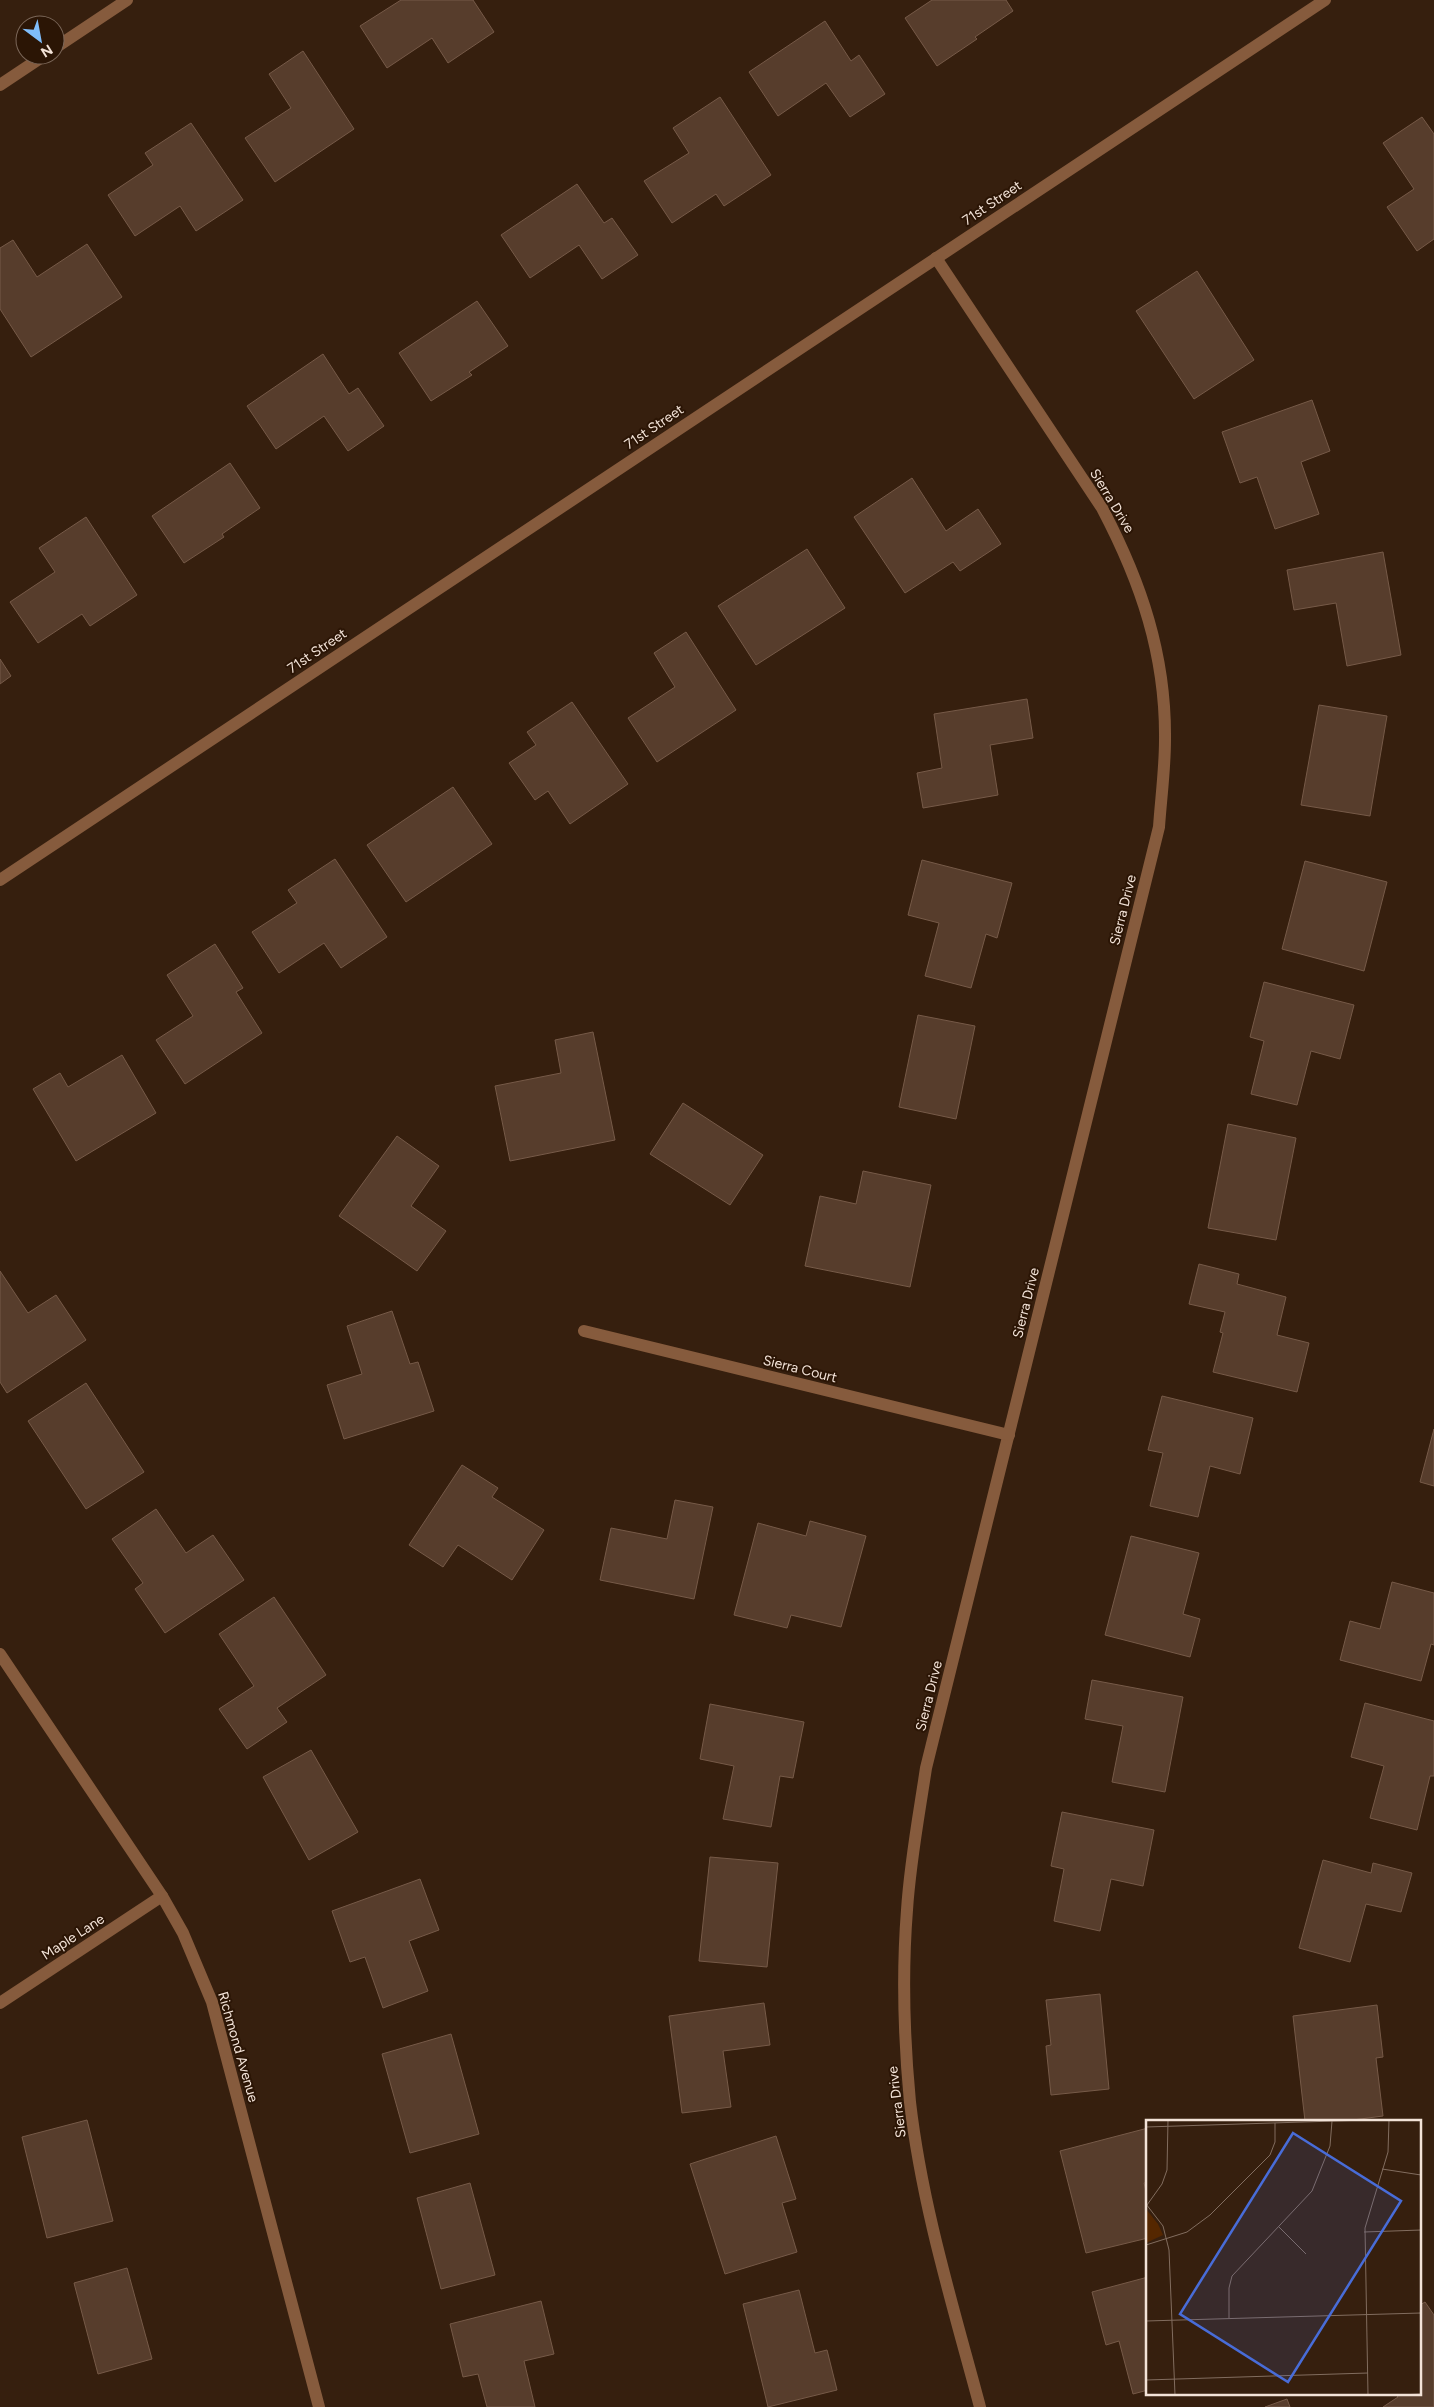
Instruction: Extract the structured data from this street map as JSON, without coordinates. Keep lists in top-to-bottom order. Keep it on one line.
{"streets":{"street":["71st Street","Sierra Drive","Sierra Court","Maple Lane","Richmond Avenue"]},"crossings":[["71st Street","Sierra Drive"],["Sierra Drive","Sierra Court"],["Maple Lane","Richmond Avenue"]],"north":"bottom right"}
